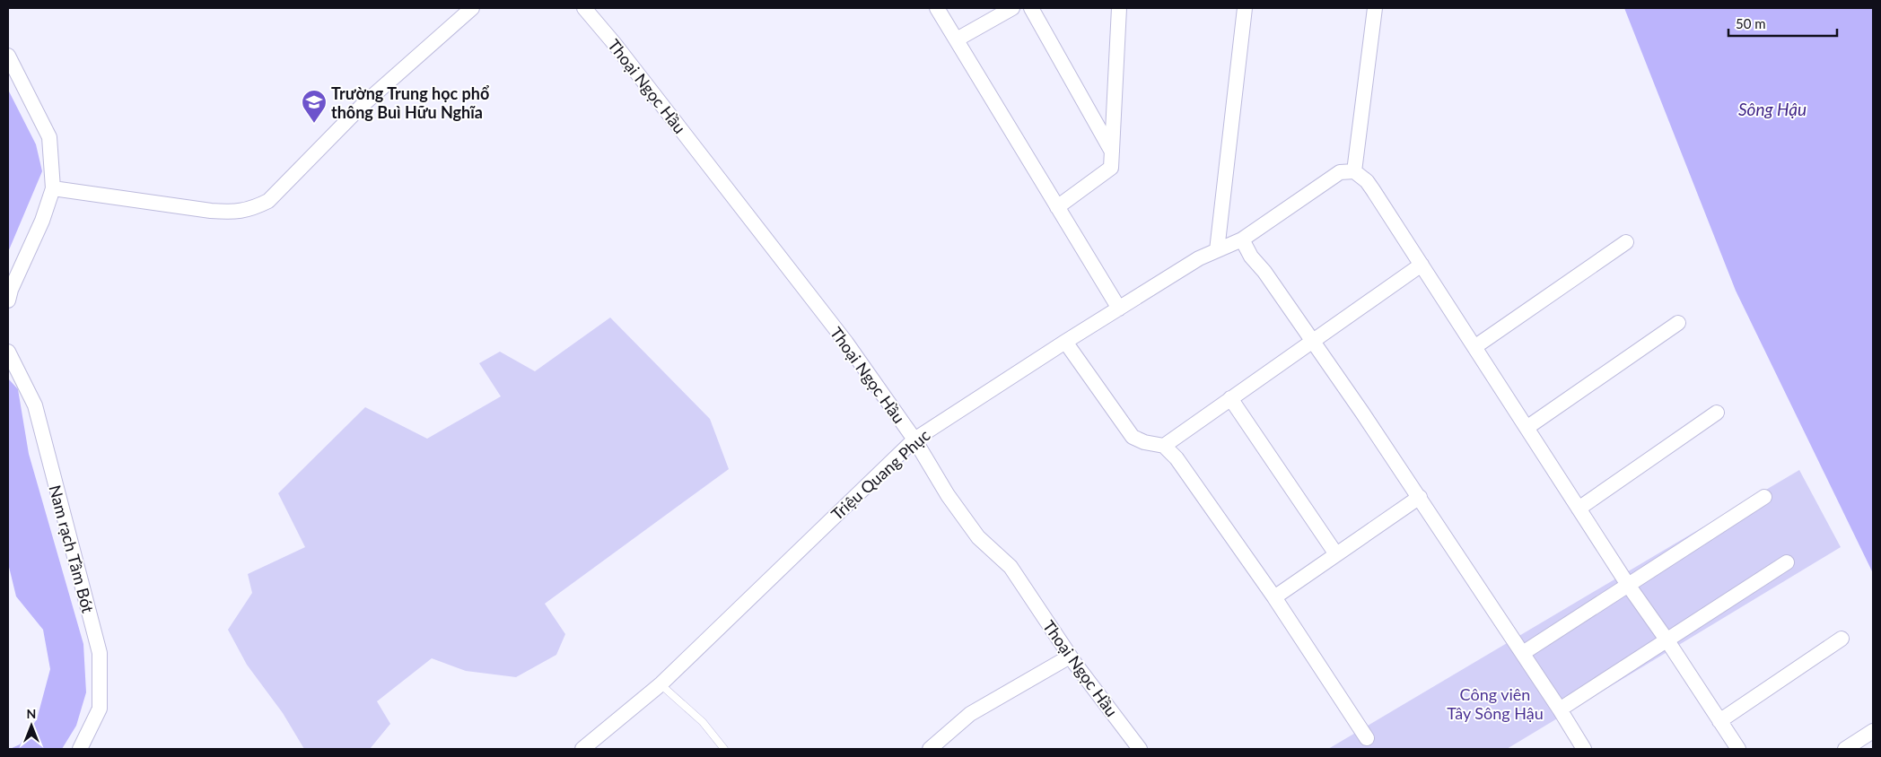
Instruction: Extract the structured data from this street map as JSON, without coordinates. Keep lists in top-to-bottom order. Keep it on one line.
{"streets":{"street":["Thoại Ngọc Hầu","Triệu Quang Phục","Nam rạch Tầm Bót"]},"crossings":[["Thoại Ngọc Hầu","Triệu Quang Phục"]],"water":["Sông Hậu"],"parks":["Công viên Tây Sông Hậu"],"places":{"school or university":["Trường Trung học phổ thông Buì Hữu Nghĩa"]},"scale_bar":"50 m","north":"top"}
